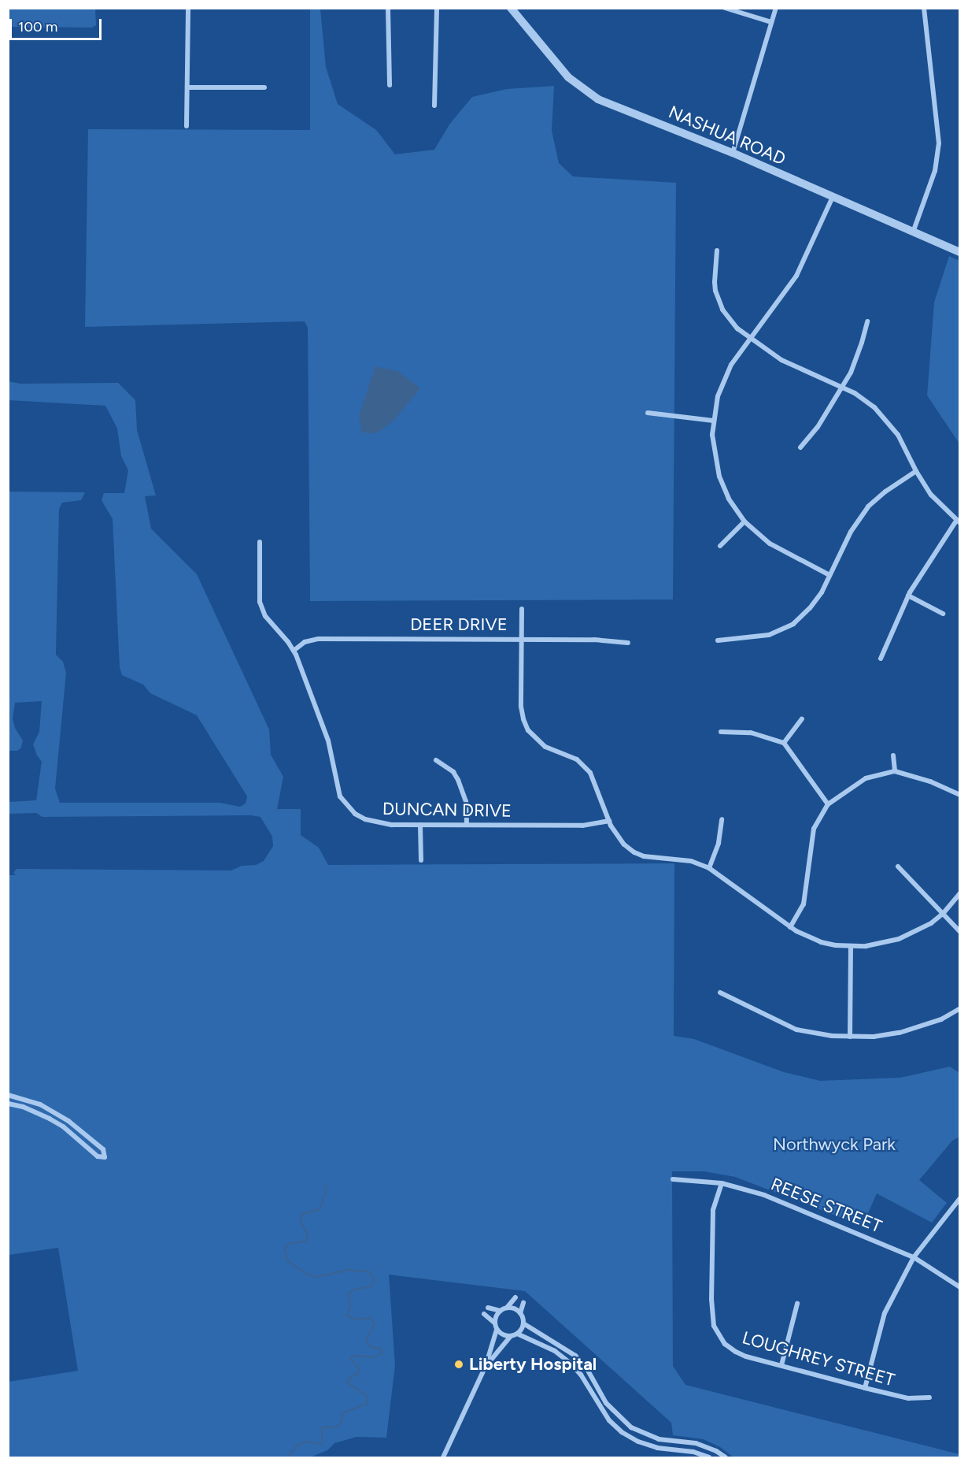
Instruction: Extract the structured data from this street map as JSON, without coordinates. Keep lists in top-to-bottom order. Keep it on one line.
{"streets":{"street":["NASHUA ROAD","DEER DRIVE","DUNCAN DRIVE","REESE STREET","LOUGHREY STREET"]},"crossings":[["DEER DRIVE","DUNCAN DRIVE"],["REESE STREET","LOUGHREY STREET"]],"parks":["Northwyck Park"],"places":["Liberty Hospital"],"scale_bar":"100 m"}
